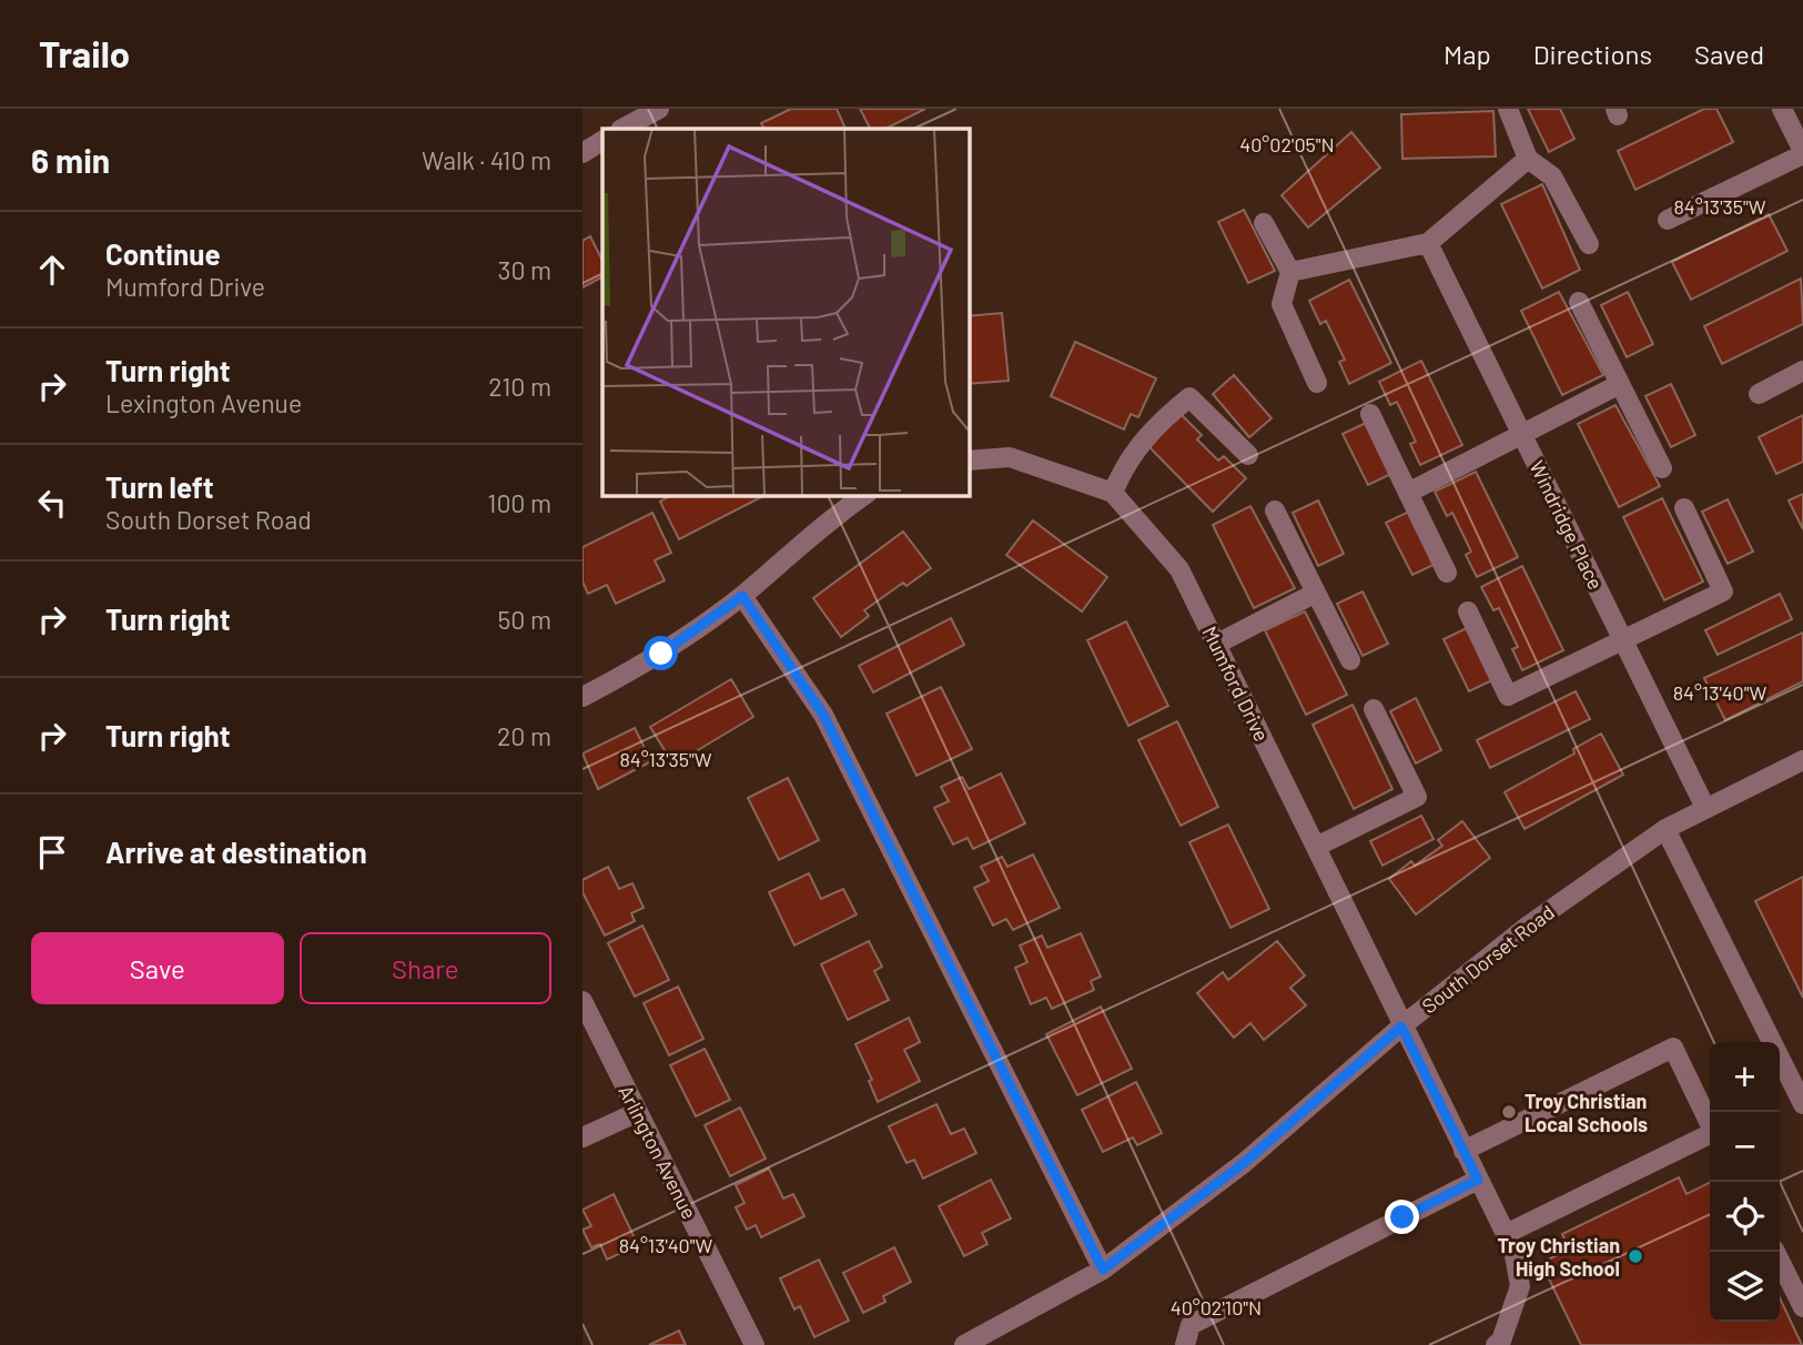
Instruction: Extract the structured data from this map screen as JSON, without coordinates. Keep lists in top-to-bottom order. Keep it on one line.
{"streets":{"street":["Windridge Place","Mumford Drive","South Dorset Road","Arlington Avenue"]},"crossings":[["Windridge Place","South Dorset Road"],["Mumford Drive","South Dorset Road"]],"places":["Troy Christian Local Schools","Troy Christian High School"],"page":{"header":"Trailo","nav":["Map","Directions","Saved"],"heading":["6 min","Walk · 410 m"],"list":[["Continue","Mumford Drive","30 m"],["Turn right","Lexington Avenue","210 m"],["Turn left","South Dorset Road","100 m"],["Turn right","50 m"],["Turn right","20 m"],"Arrive at destination"],"buttons":["Save","Share"],"map_buttons":["+","−"]},"coordinates":["40°02'05\"N","84°13'35\"W","84°13'40\"W","40°02'10\"N"]}
